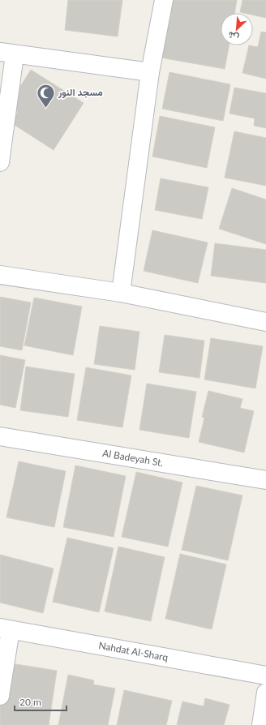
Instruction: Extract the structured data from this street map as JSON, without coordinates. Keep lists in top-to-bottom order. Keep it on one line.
{"streets":{"street":["Al Badeyah St.","Nahdat Al-Sharq"]},"places":{"mosque":["مسجد النور"]},"scale_bar":"20 m","north":"bottom left"}
